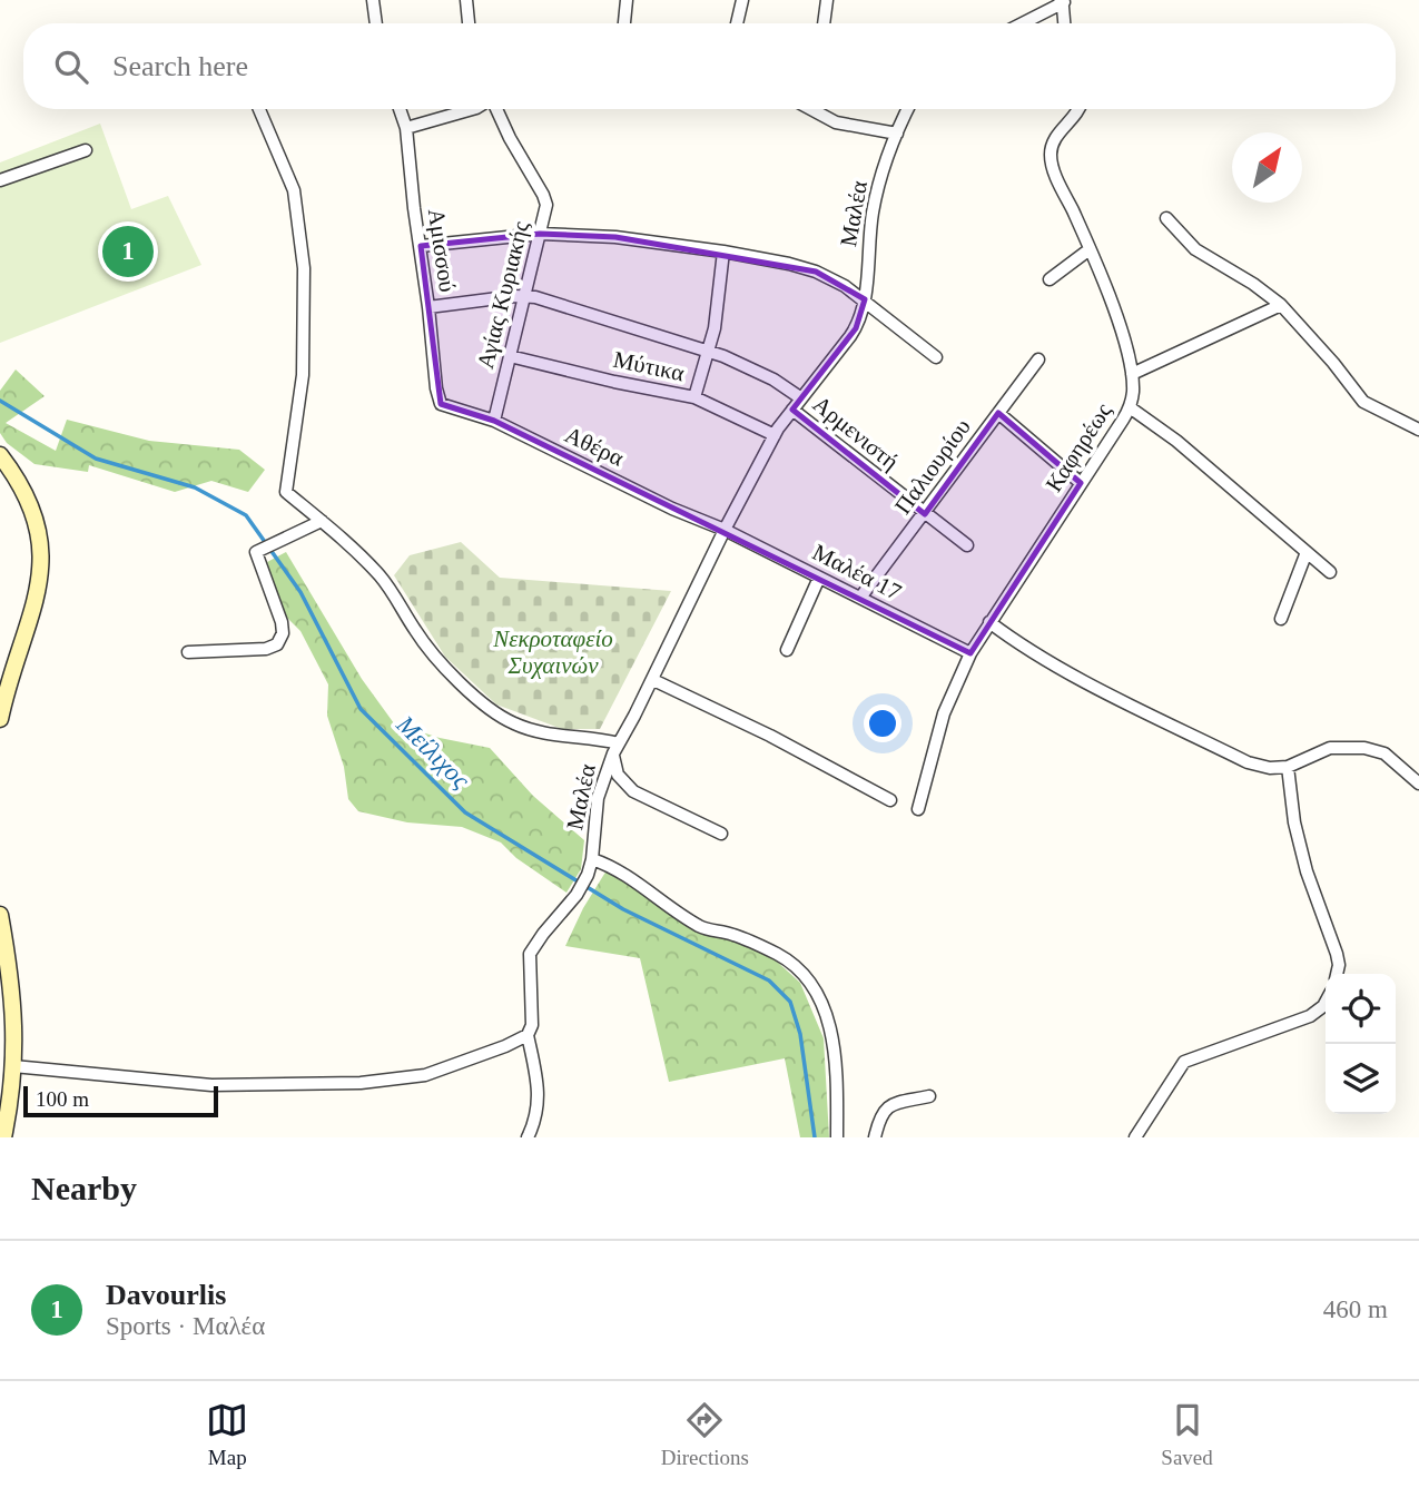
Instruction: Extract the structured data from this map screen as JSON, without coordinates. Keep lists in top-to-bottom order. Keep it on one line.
{"streets":{"street":["Μαλέα","Αμισσού","Αγίας Κυριακής","Μύτικα","Αρμενιστή","Αθέρα","Καφηρέως","Παλιουρίου","Μαλέα 17"]},"crossings":[["Μαλέα","Μύτικα"],["Μαλέα","Αρμενιστή"],["Μαλέα","Αθέρα"],["Μαλέα","Μαλέα 17"],["Αμισσού","Αθέρα"],["Αγίας Κυριακής","Μύτικα"],["Αγίας Κυριακής","Αθέρα"],["Αρμενιστή","Παλιουρίου"],["Αθέρα","Μαλέα 17"],["Καφηρέως","Μαλέα 17"],["Παλιουρίου","Μαλέα 17"]],"water":["Μείλιχος"],"parks":["Νεκροταφείο Συχαινών"],"scale_bar":"100 m","north":"top right","page":{"search":"Search here","pins":"1","scale":"100 m","heading":"Nearby","list":[{"mark":"1","name":"Davourlis","note":"Sports · Μαλέα","value":"460 m"}],"nav":["Map","Directions","Saved"]}}
